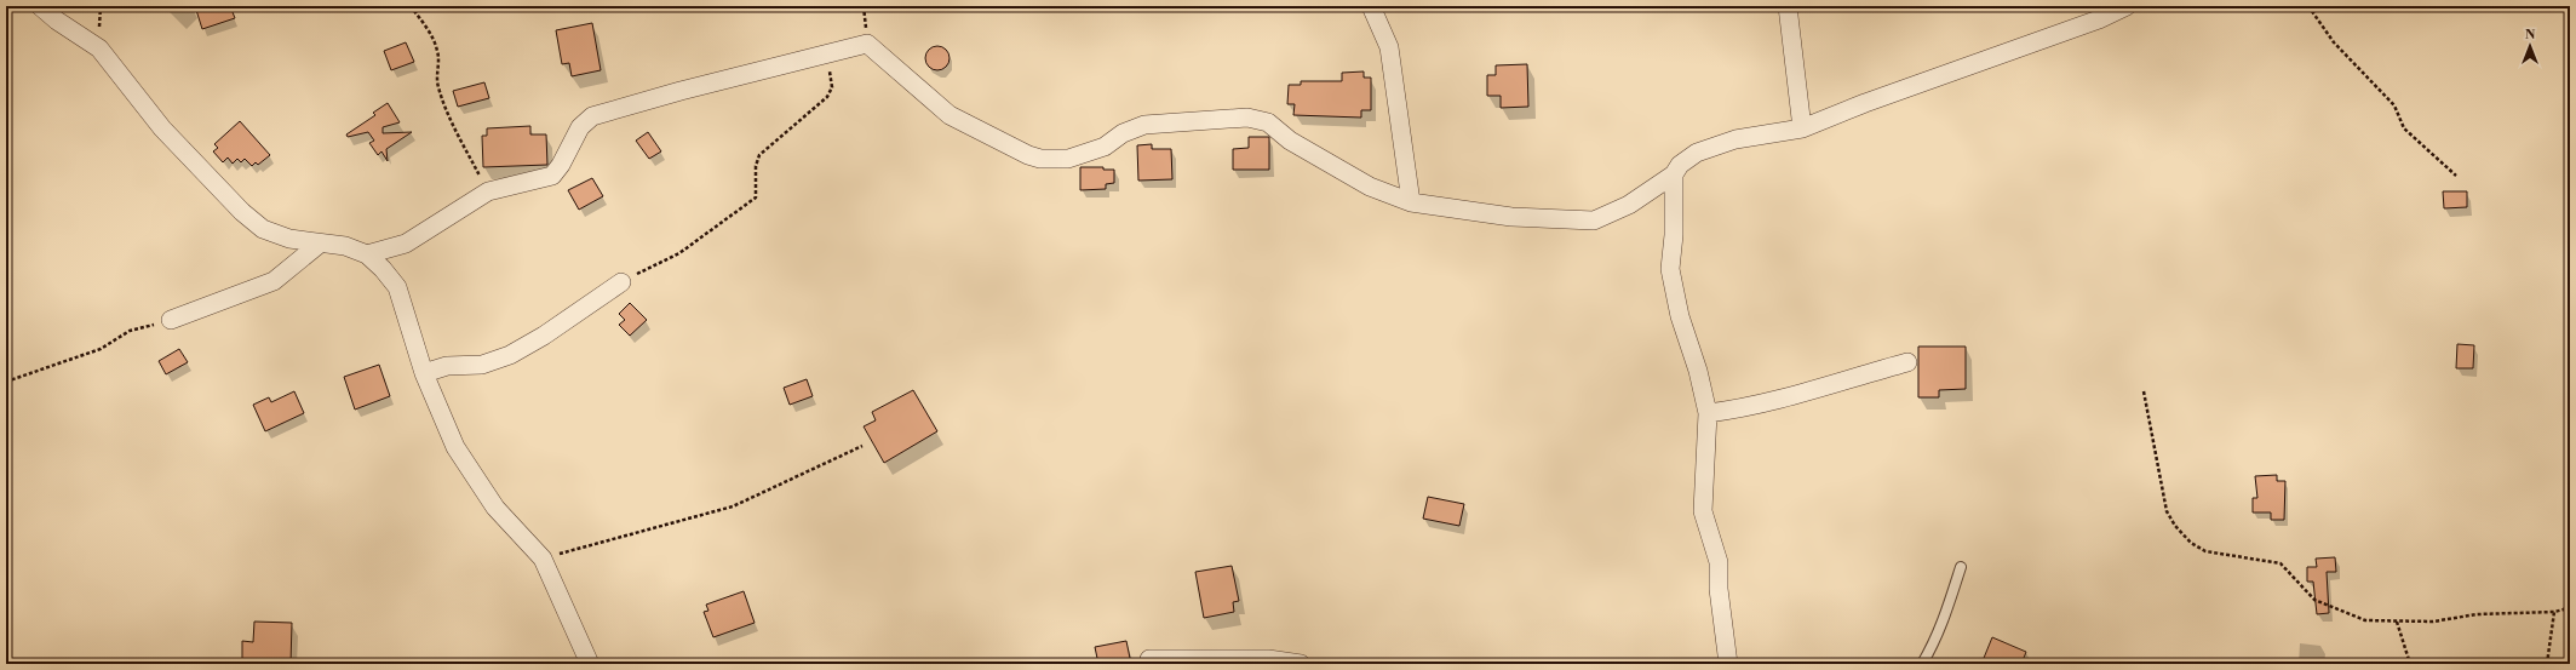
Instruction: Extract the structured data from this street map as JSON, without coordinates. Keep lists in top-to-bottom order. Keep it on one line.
{"north":"top"}
